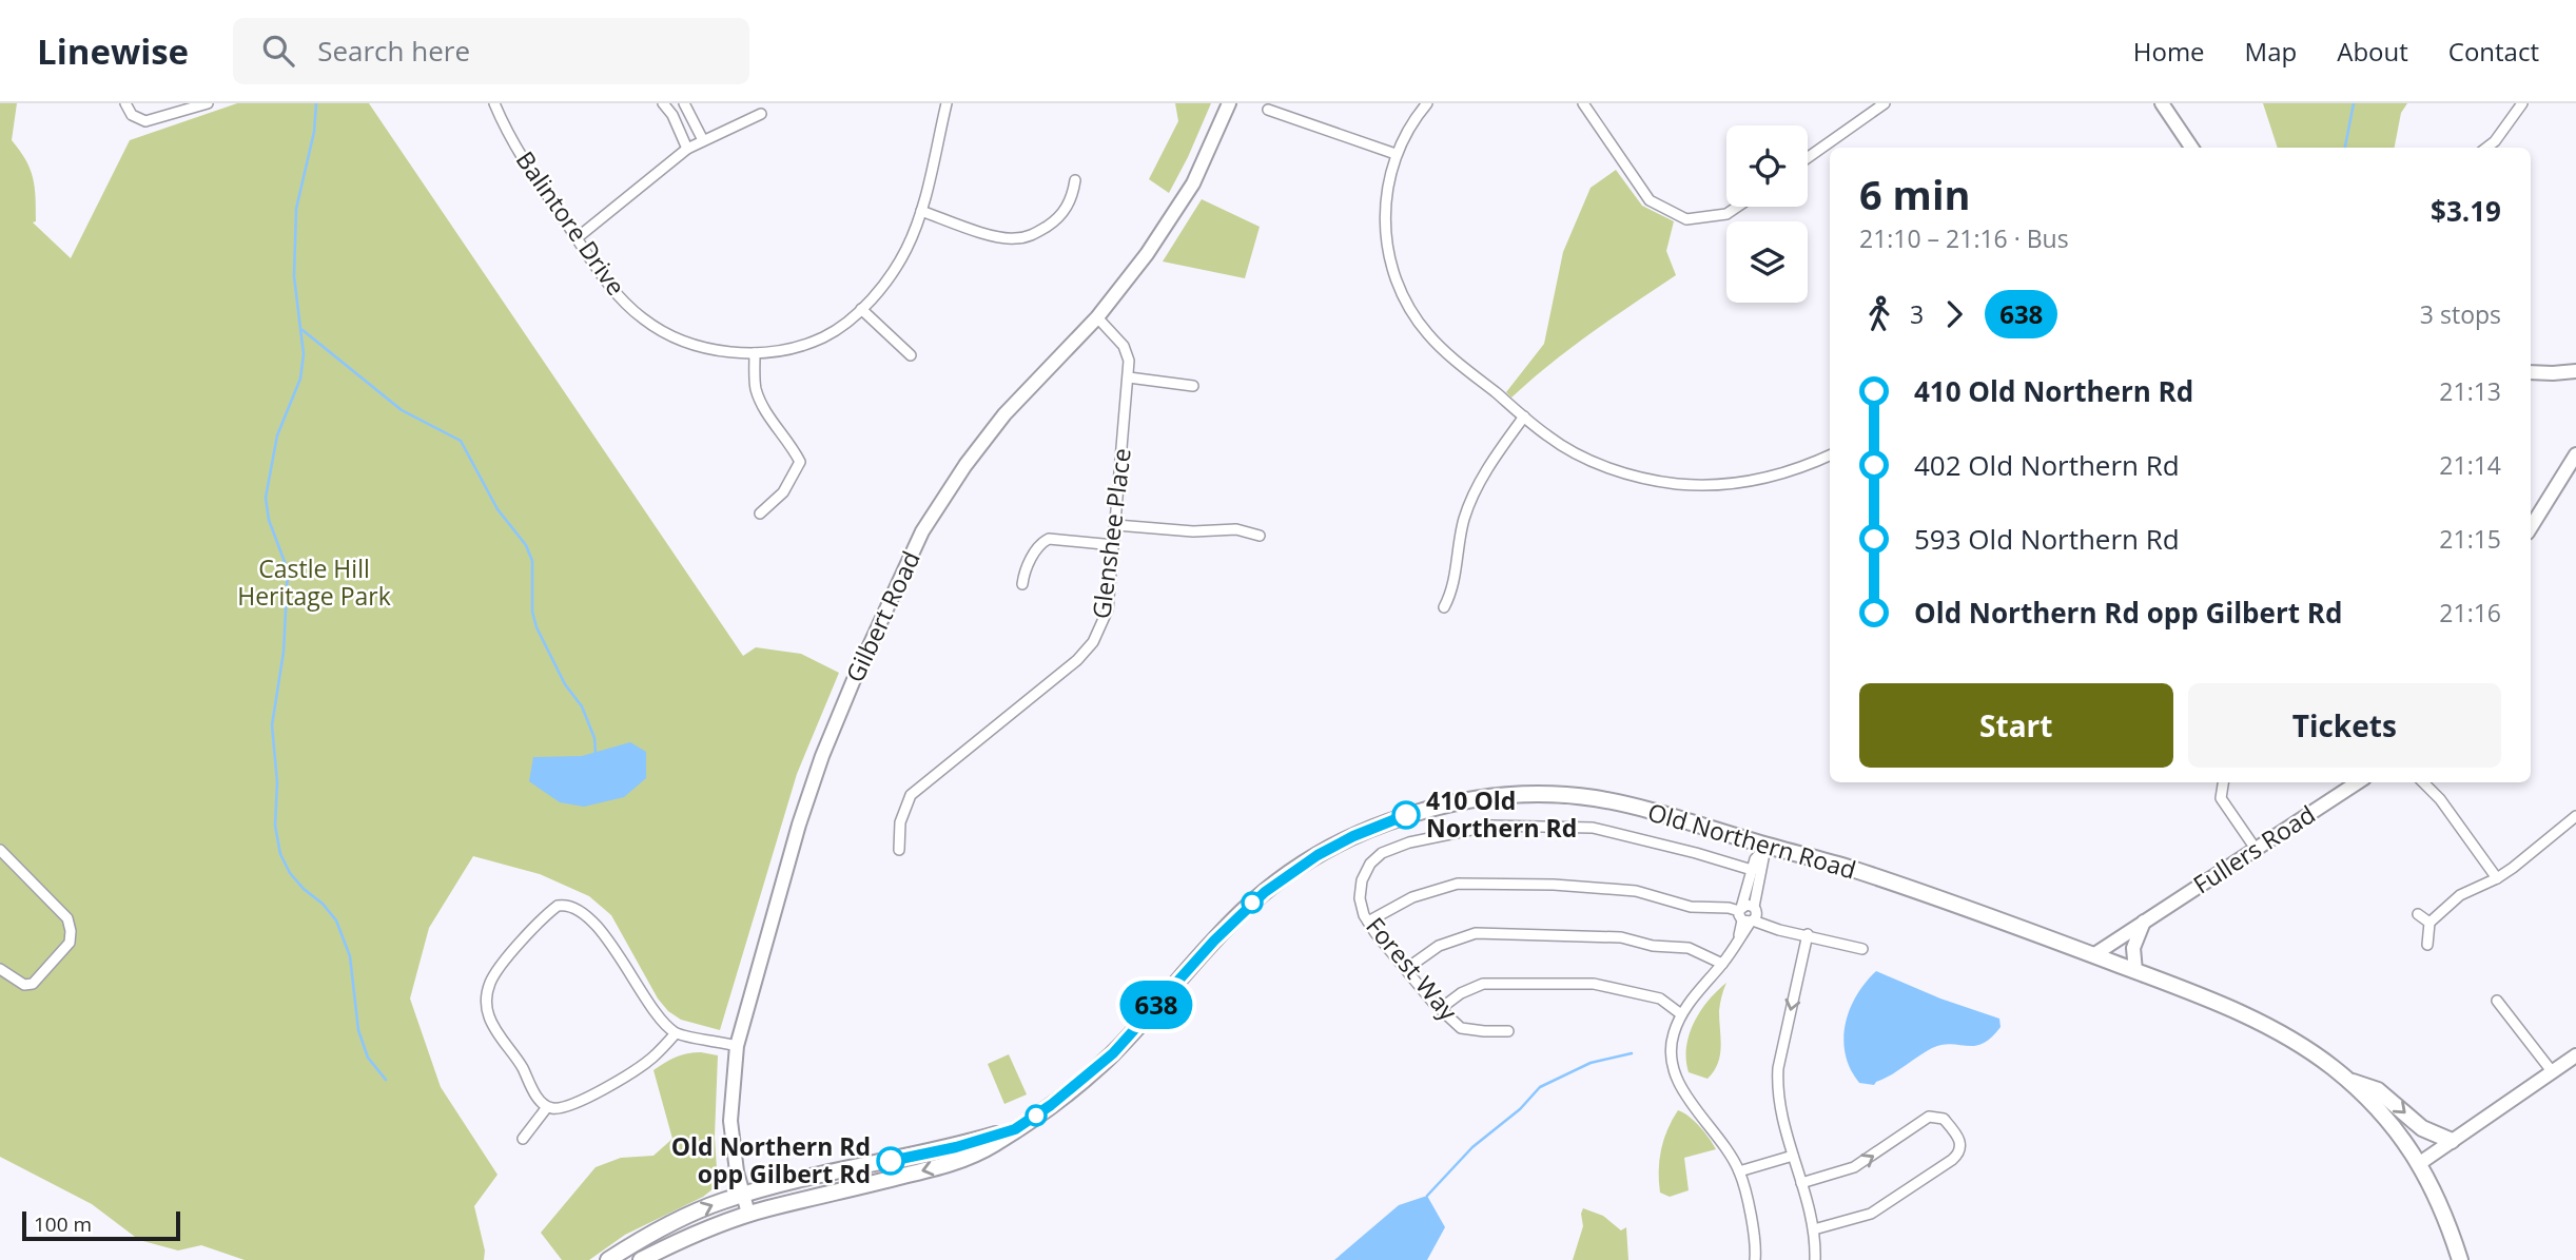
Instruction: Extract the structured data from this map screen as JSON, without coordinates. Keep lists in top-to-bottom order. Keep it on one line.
{"streets":{"main road":["Gilbert Road","Old Northern Road","Fullers Road"],"street":["Balintore Drive","Glenshee Place","Forest Way"]},"crossings":[["Glenshee Place","Gilbert Road"],["Gilbert Road","Old Northern Road"],["Old Northern Road","Fullers Road"]],"parks":["Castle Hill Heritage Park"],"places":["410 Old Northern Rd","Old Northern Rd opp Gilbert Rd"],"lines":["bus line 638"],"scale_bar":"100 m","page":{"header":"Linewise","search":"Search here","nav":["Home","Map","About","Contact"],"on_map":"638","heading":["6 min","21:10 – 21:16 · Bus","$3.19"],"legs":["3","638","3 stops"],"list":[{"name":"410 Old Northern Rd","value":"21:13"},{"name":"402 Old Northern Rd","value":"21:14"},{"name":"593 Old Northern Rd","value":"21:15"},{"name":"Old Northern Rd opp Gilbert Rd","value":"21:16"}],"buttons":["Start","Tickets"],"scale":"100 m"}}
